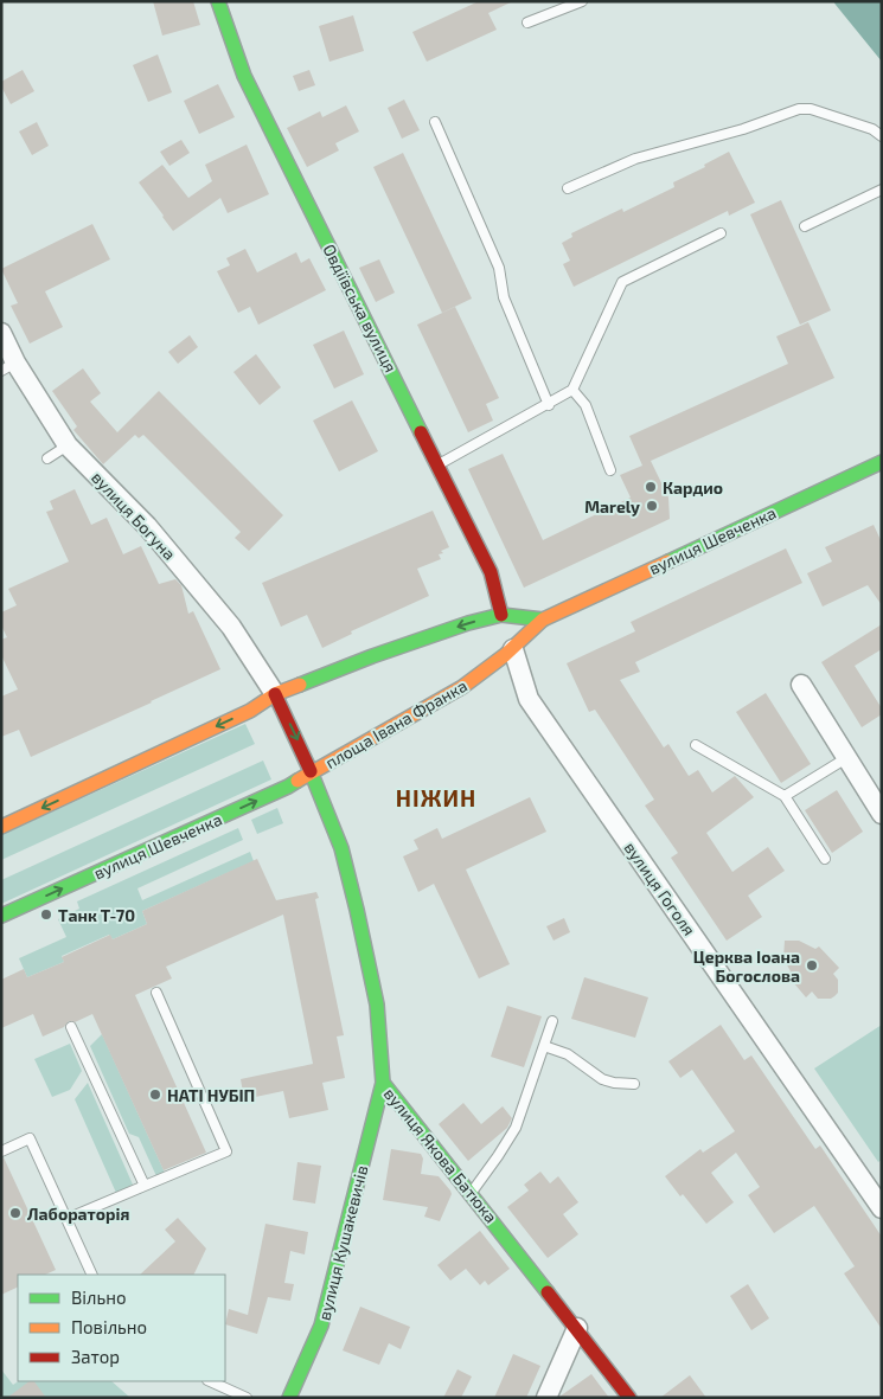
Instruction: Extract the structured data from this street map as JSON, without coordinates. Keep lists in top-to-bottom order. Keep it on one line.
{"streets":{"main road":["Овдіївська вулиця","вулиця Шевченка","площа Івана Франка","вулиця Якова Батюка","вулиця Кушакевичів"],"street":["вулиця Богуна","вулиця Гоголя"]},"crossings":[["вулиця Богуна","площа Івана Франка"],["вулиця Шевченка","площа Івана Франка"],["вулиця Шевченка","вулиця Якова Батюка"],["площа Івана Франка","вулиця Гоголя"],["площа Івана Франка","вулиця Якова Батюка"],["вулиця Якова Батюка","вулиця Кушакевичів"]],"districts":["НІЖИН"],"places":["Кардио","Marely","Танк Т-70","Церква Іоана Богослова","НАТІ НУБІП","Лабораторія"],"legend":["Вільно","Повільно","Затор"]}
